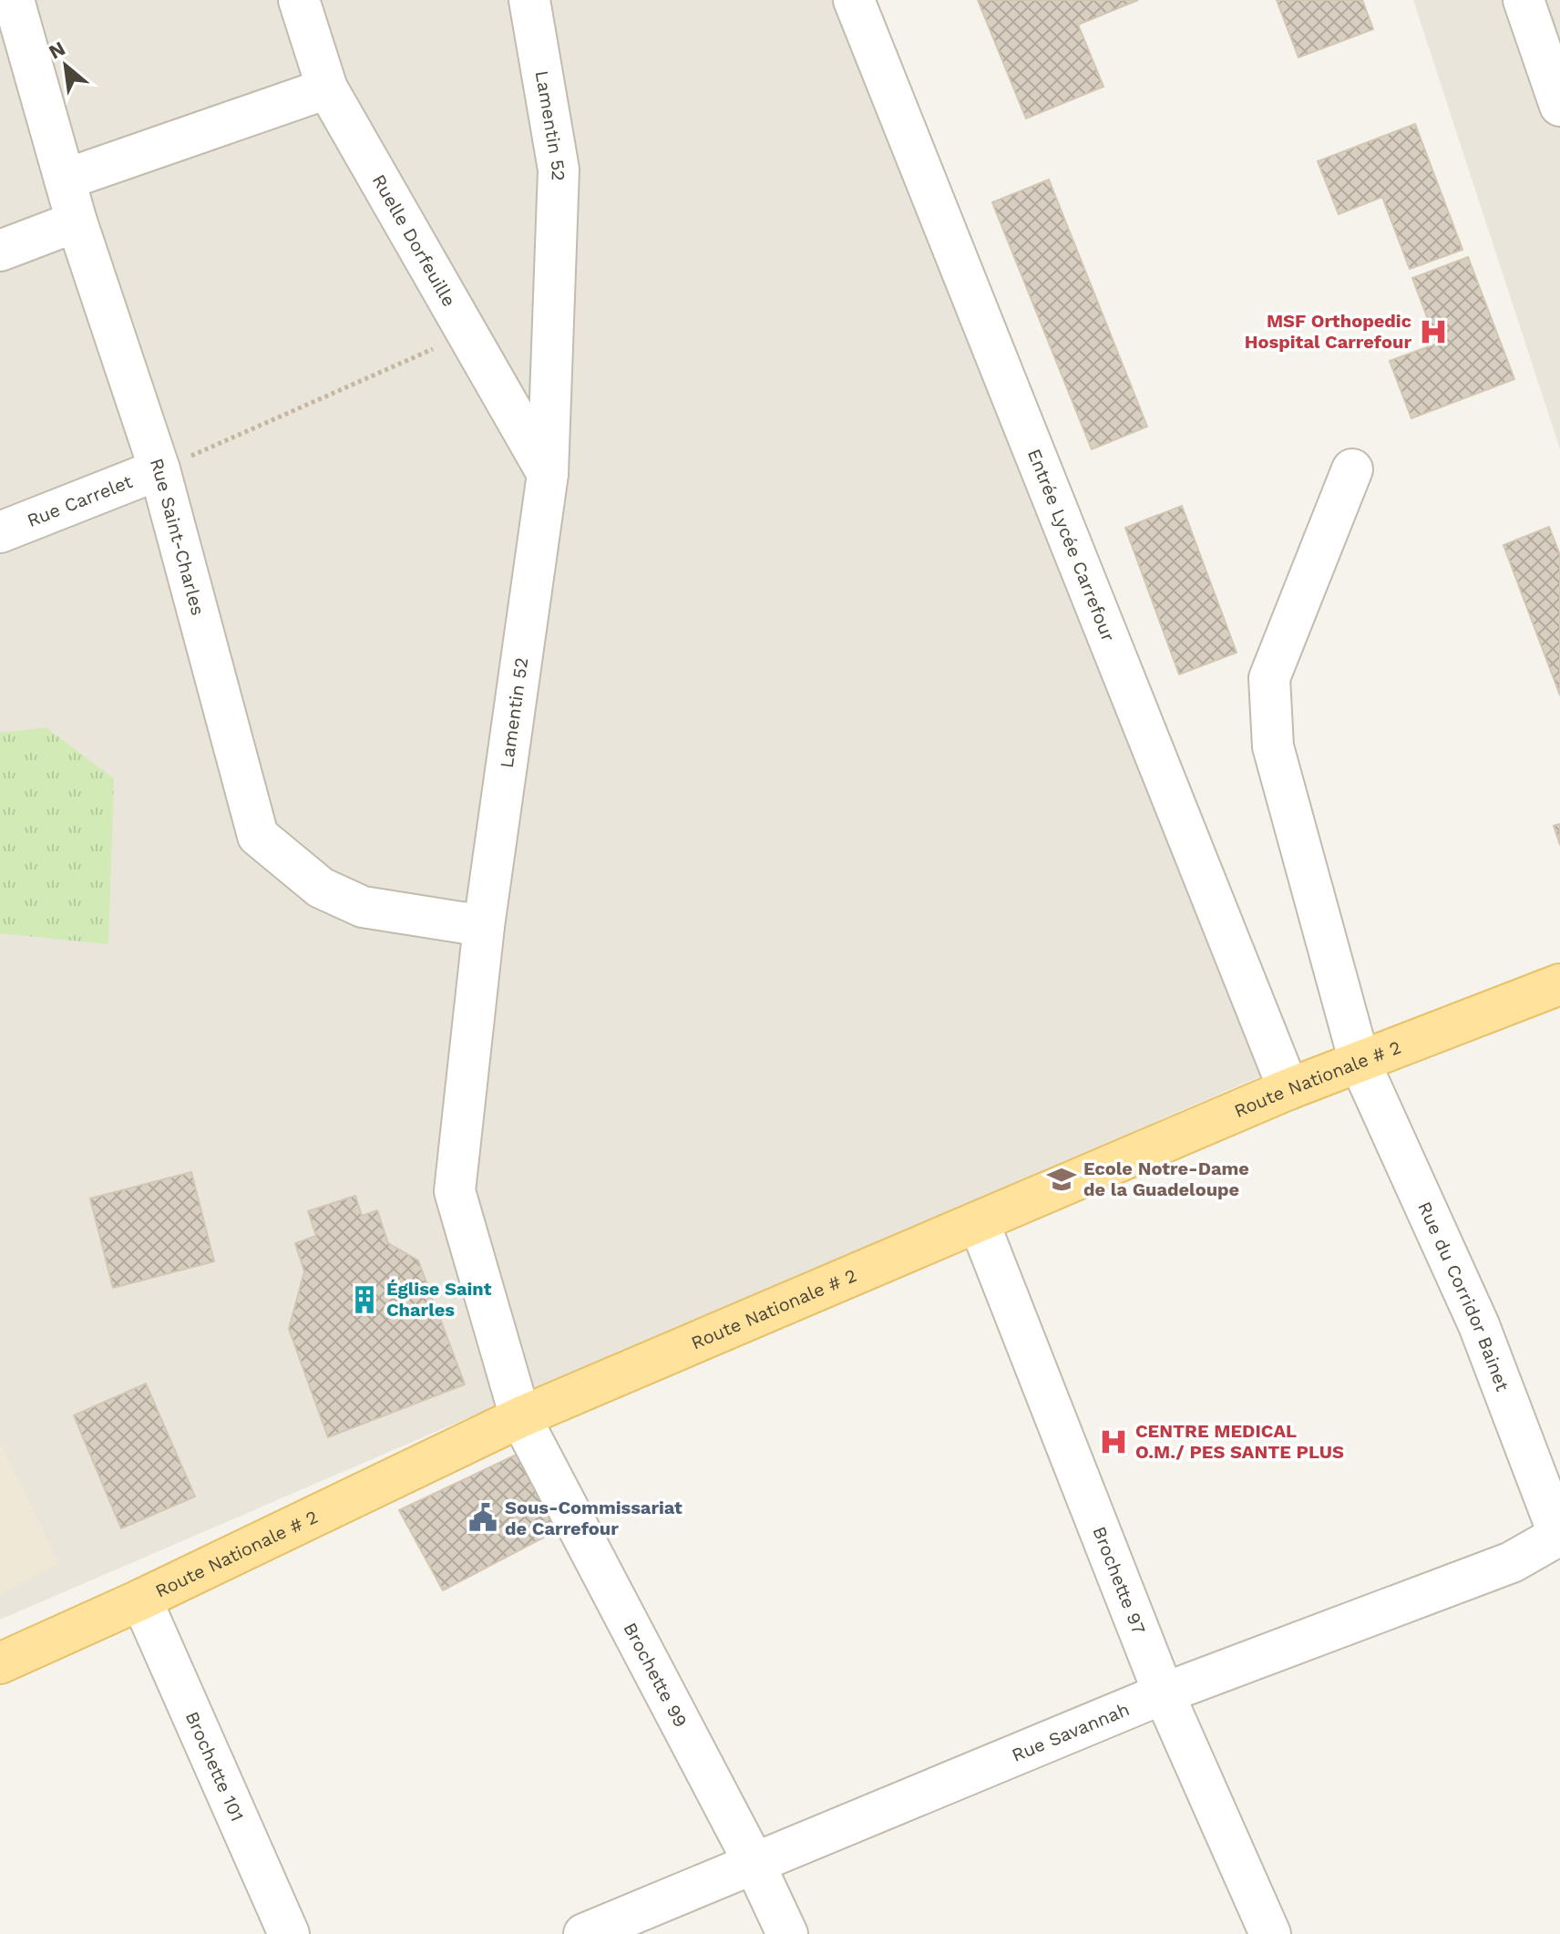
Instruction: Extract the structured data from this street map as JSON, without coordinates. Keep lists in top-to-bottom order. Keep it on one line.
{"streets":{"main road":["Route Nationale # 2"],"street":["Lamentin 52","Ruelle Dorfeuille","Rue Carrelet","Rue Saint-Charles","Entrée Lycée Carrefour","Rue du Corridor Bainet","Brochette 97","Brochette 99","Rue Savannah","Brochette 101"]},"crossings":[["Lamentin 52","Ruelle Dorfeuille"],["Lamentin 52","Rue Saint-Charles"],["Lamentin 52","Route Nationale # 2"],["Lamentin 52","Brochette 99"],["Rue Carrelet","Rue Saint-Charles"],["Entrée Lycée Carrefour","Route Nationale # 2"],["Route Nationale # 2","Rue du Corridor Bainet"],["Route Nationale # 2","Brochette 97"],["Route Nationale # 2","Brochette 99"],["Route Nationale # 2","Brochette 101"],["Rue du Corridor Bainet","Rue Savannah"],["Brochette 97","Rue Savannah"],["Brochette 99","Rue Savannah"]],"places":{"hospital":["MSF Orthopedic Hospital Carrefour","CENTRE MEDICAL O.M./ PES SANTE PLUS"],"school or university":["Ecole Notre-Dame de la Guadeloupe"],"building":["Église Saint Charles"],"public building":["Sous-Commissariat de Carrefour"]},"north":"top left"}
